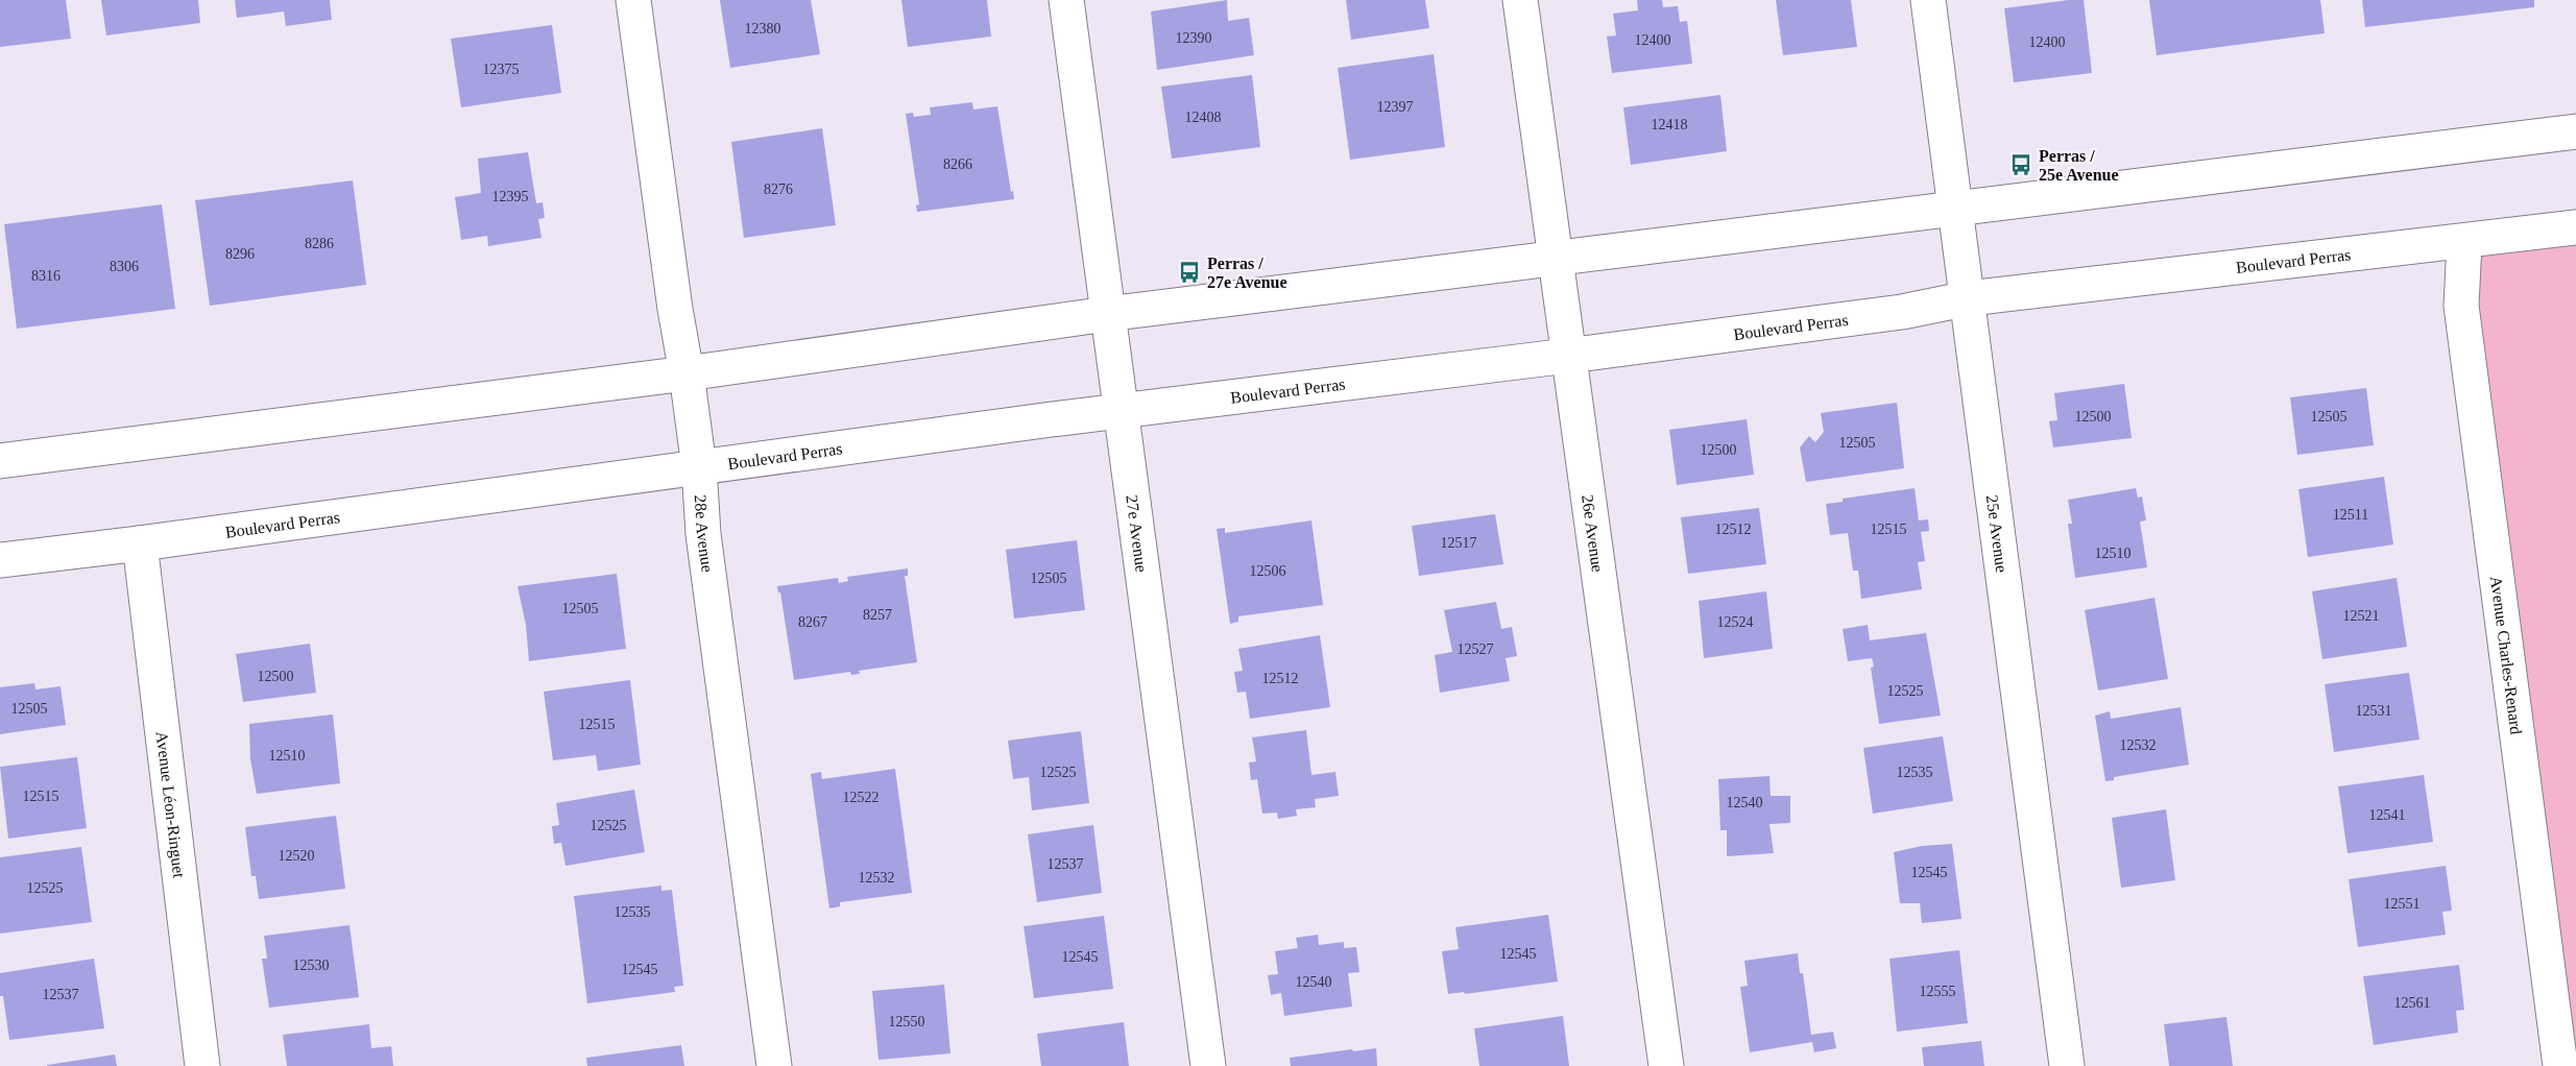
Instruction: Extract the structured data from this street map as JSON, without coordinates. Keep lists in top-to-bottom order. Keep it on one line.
{"streets":{"street":["Boulevard Perras","28e Avenue","27e Avenue","26e Avenue","25e Avenue","Avenue Charles-Renard","Avenue Léon-Ringuet"]},"crossings":[["Boulevard Perras","28e Avenue"],["Boulevard Perras","27e Avenue"],["Boulevard Perras","26e Avenue"],["Boulevard Perras","25e Avenue"],["Boulevard Perras","Avenue Charles-Renard"],["Boulevard Perras","Avenue Léon-Ringuet"]],"places":{"bus stop":["Perras / 25e Avenue","Perras / 27e Avenue"]},"house_numbers":["12380","12390","12400","12400","12375","12397","12408","12418","8266","8276","12395","8286","8296","8306","8316","12500","12505","12505","12500","12511","12512","12515","12517","12510","12506","12505","12505","8257","12521","8267","12524","12527","12500","12512","12525","12505","12531","12515","12532","12510","12525","12535","12515","12522","12540","12541","12525","12520","12537","12545","12532","12525","12551","12535","12545","12545","12530","12545","12540","12555","12537","12561","12550"]}
